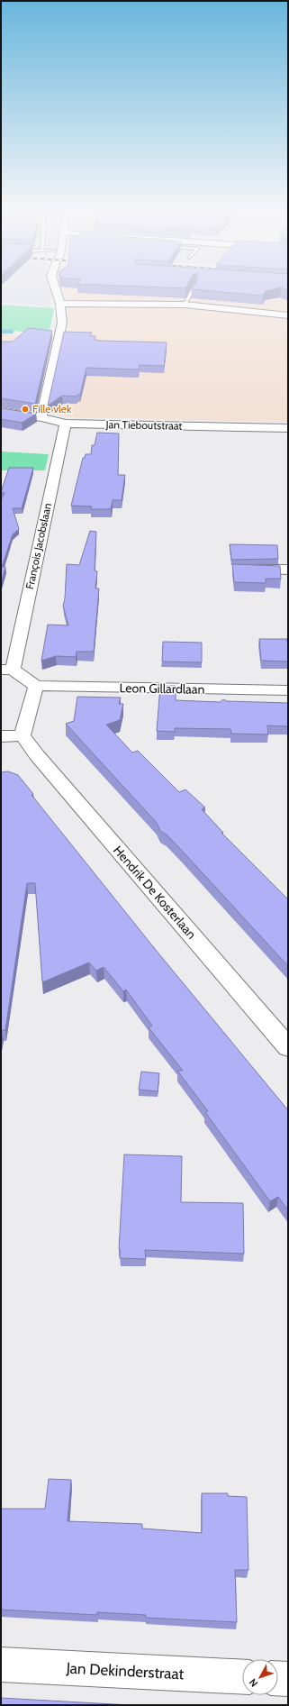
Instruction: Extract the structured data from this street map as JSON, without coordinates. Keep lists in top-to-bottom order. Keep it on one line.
{"streets":{"street":["Jan Tieboutstraat","François Jacobslaan","Leon Gillardlaan","Hendrik De Kosterlaan","Jan Dekinderstraat"]},"crossings":[["Jan Tieboutstraat","François Jacobslaan"]],"places":["Fille vlek"],"north":"bottom left"}
